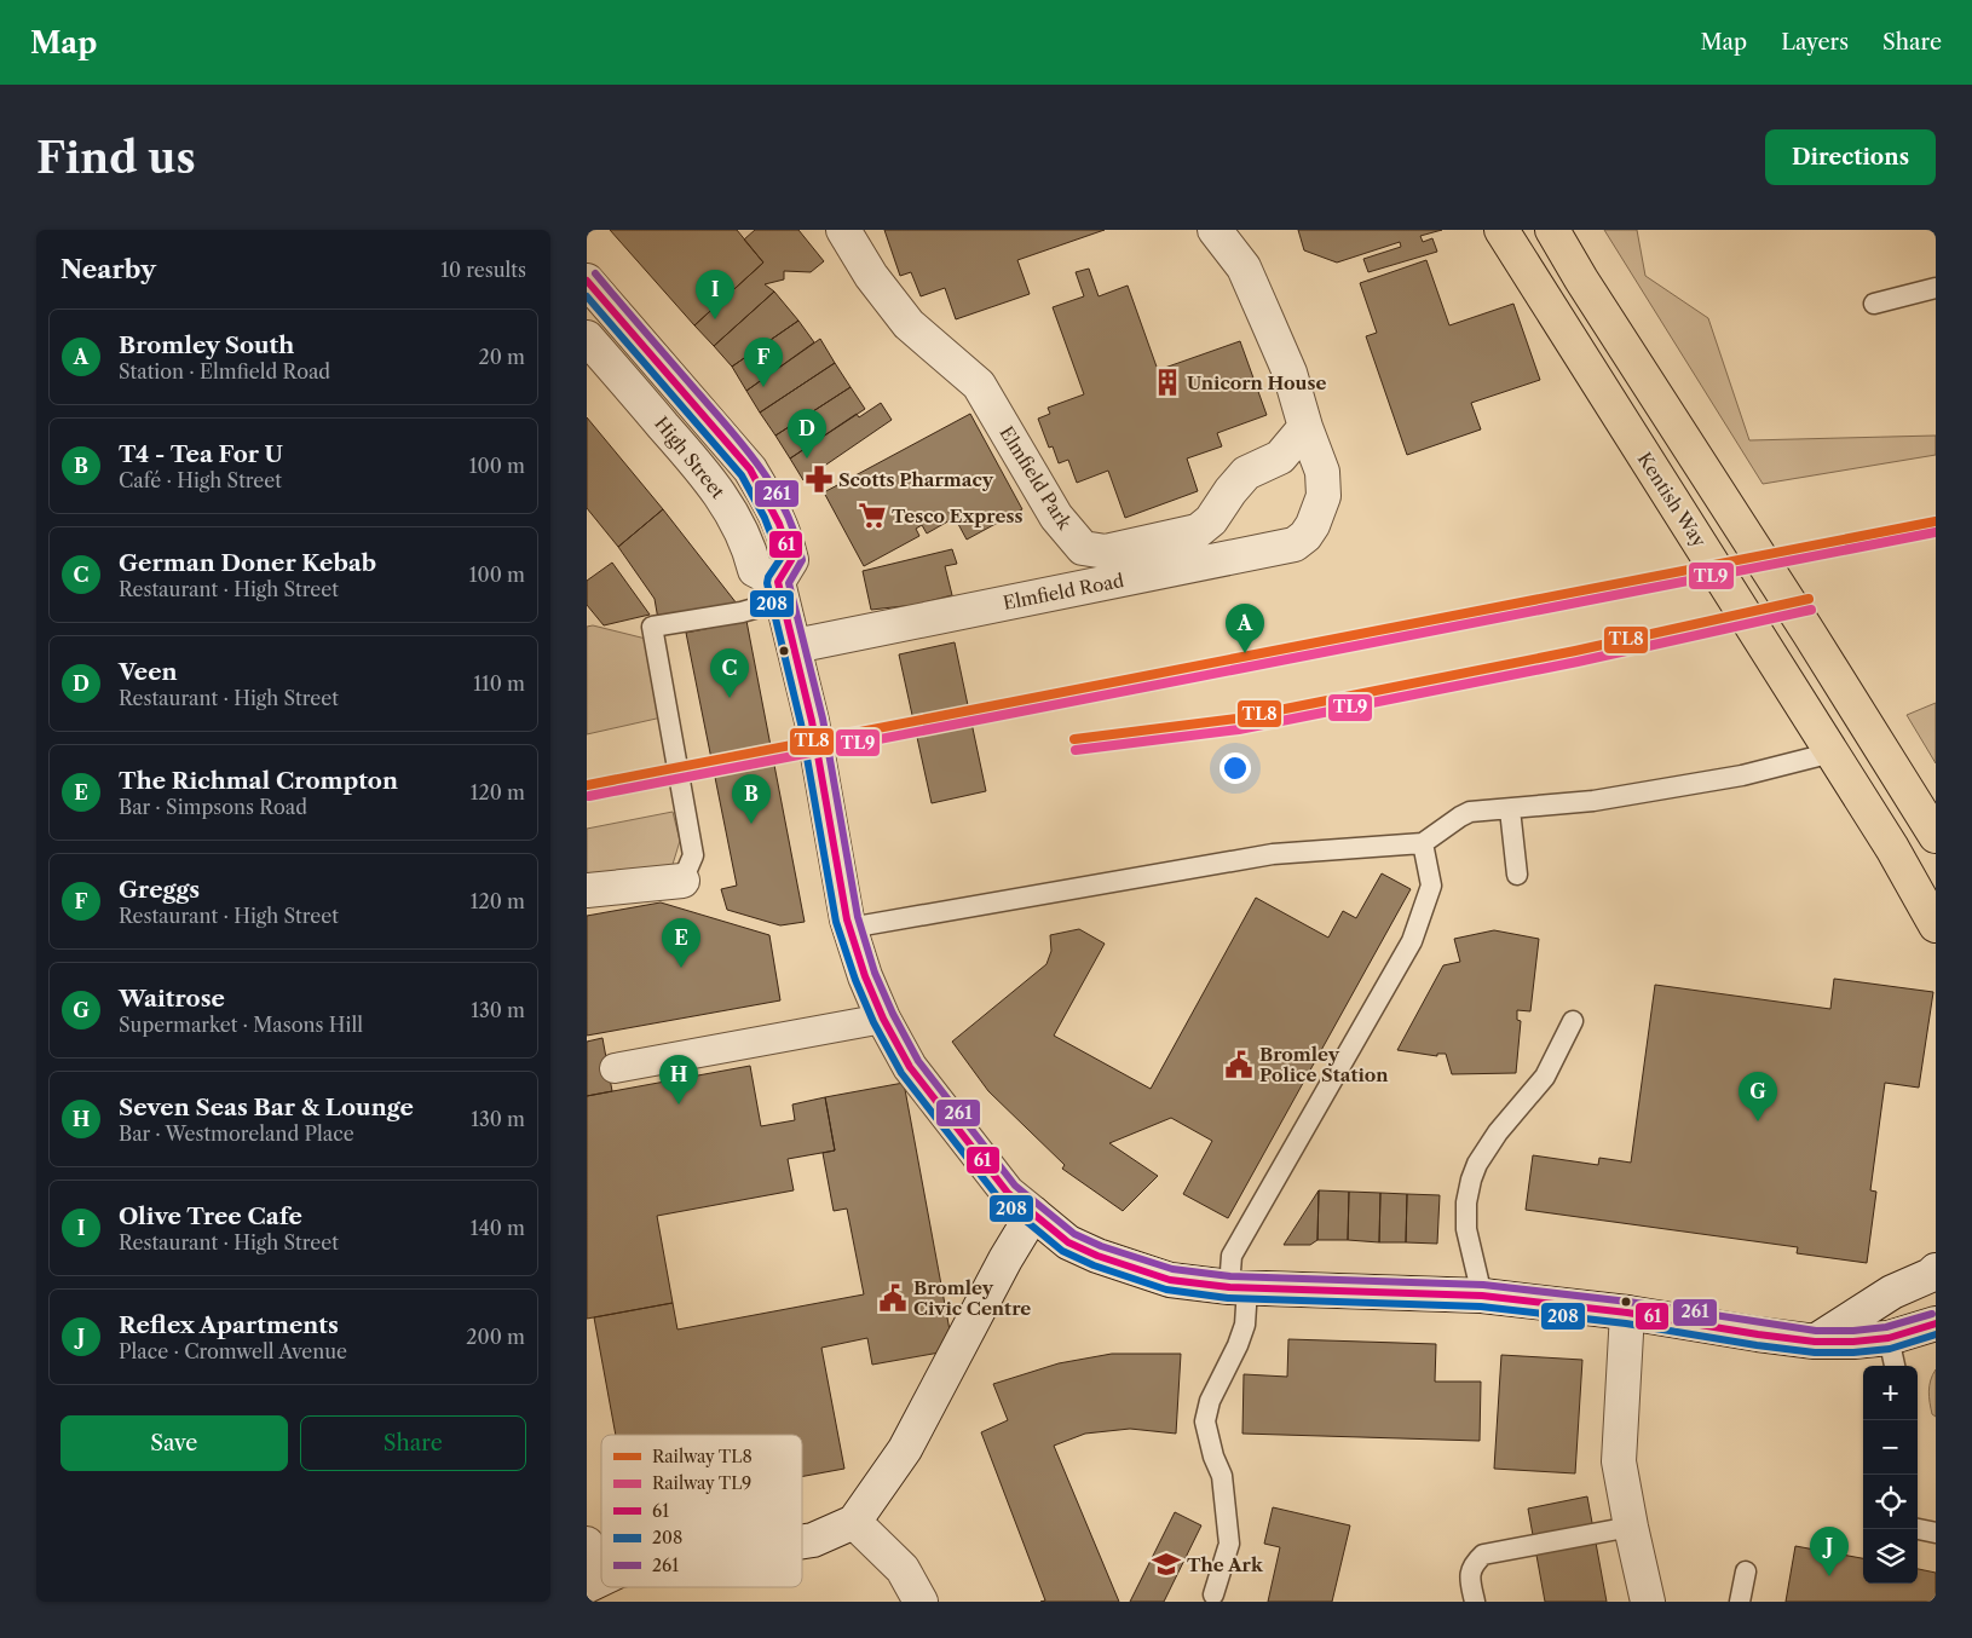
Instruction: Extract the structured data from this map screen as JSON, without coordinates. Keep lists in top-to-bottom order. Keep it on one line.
{"streets":{"main road":["Kentish Way"],"street":["High Street","Elmfield Park","Elmfield Road"]},"crossings":[["Elmfield Park","Elmfield Road"]],"places":{"building":["Unicorn House"],"pharmacy":["Scotts Pharmacy"],"supermarket":["Tesco Express"],"public building":["Bromley Police Station","Bromley Civic Centre"],"school or university":["The Ark"]},"lines":["transit line 261","transit line 61","transit line 208","rail line TL8","rail line TL9"],"legend":["Railway TL8","Railway TL9","61","208","261"],"page":{"header":"Map","nav":["Map","Layers","Share"],"buttons":["Directions",["Save","Share"]],"title":"Find us","heading":["Nearby","10 results"],"pins":["I","F","D","A","C","B","E","H","G","J"],"list":[{"mark":"A","name":"Bromley South","note":"Station · Elmfield Road","value":"20 m"},{"mark":"B","name":"T4 - Tea For U","note":"Café · High Street","value":"100 m"},{"mark":"C","name":"German Doner Kebab","note":"Restaurant · High Street","value":"100 m"},{"mark":"D","name":"Veen","note":"Restaurant · High Street","value":"110 m"},{"mark":"E","name":"The Richmal Crompton","note":"Bar · Simpsons Road","value":"120 m"},{"mark":"F","name":"Greggs","note":"Restaurant · High Street","value":"120 m"},{"mark":"G","name":"Waitrose","note":"Supermarket · Masons Hill","value":"130 m"},{"mark":"H","name":"Seven Seas Bar & Lounge","note":"Bar · Westmoreland Place","value":"130 m"},{"mark":"I","name":"Olive Tree Cafe","note":"Restaurant · High Street","value":"140 m"},{"mark":"J","name":"Reflex Apartments","note":"Place · Cromwell Avenue","value":"200 m"}],"map_buttons":["+","−"]}}
